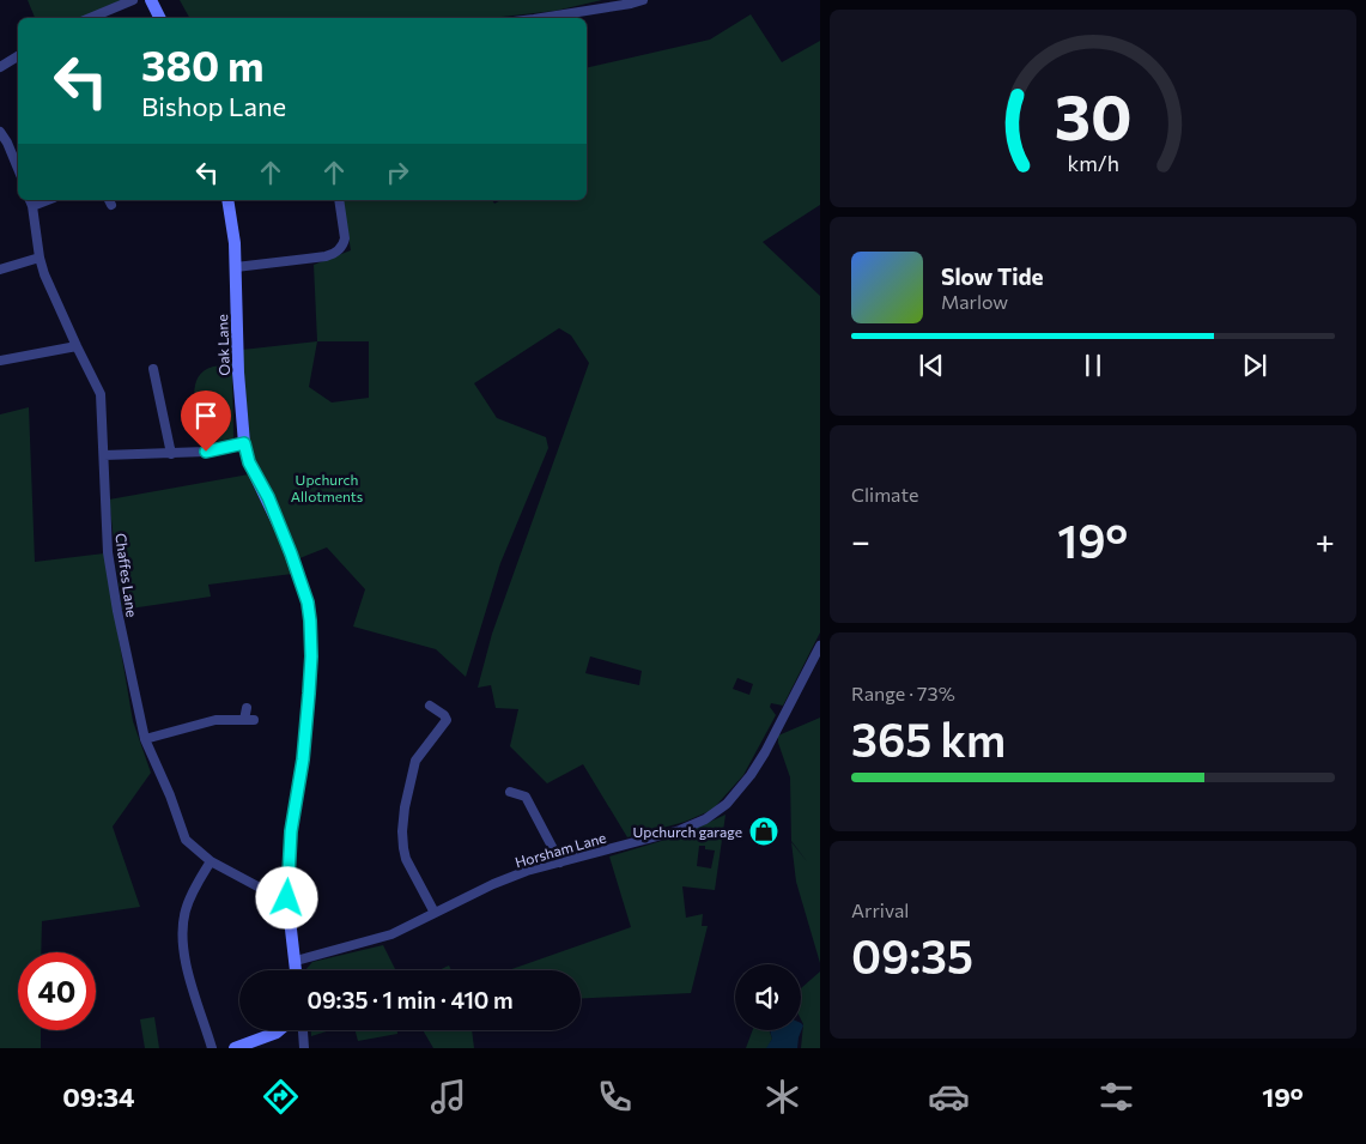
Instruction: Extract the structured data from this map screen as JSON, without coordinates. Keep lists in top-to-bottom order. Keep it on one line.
{"streets":{"street":["Oak Lane","Chaffes Lane","Horsham Lane"]},"crossings":[["Oak Lane","Chaffes Lane"],["Oak Lane","Horsham Lane"]],"parks":["Upchurch Allotments"],"places":{"shop":["Upchurch garage"]},"page":{"turn":["380 m","Bishop Lane"],"song":["Slow Tide","Marlow"],"tile":["Climate",["Range · 73%","365 km"],["Arrival","09:35"]],"heat":["−","19°","+"],"limit":"40","trip":"09:35 · 1 min · 410 m","tabs":["09:34","19°"],"gauge":["30","km/h"]}}
